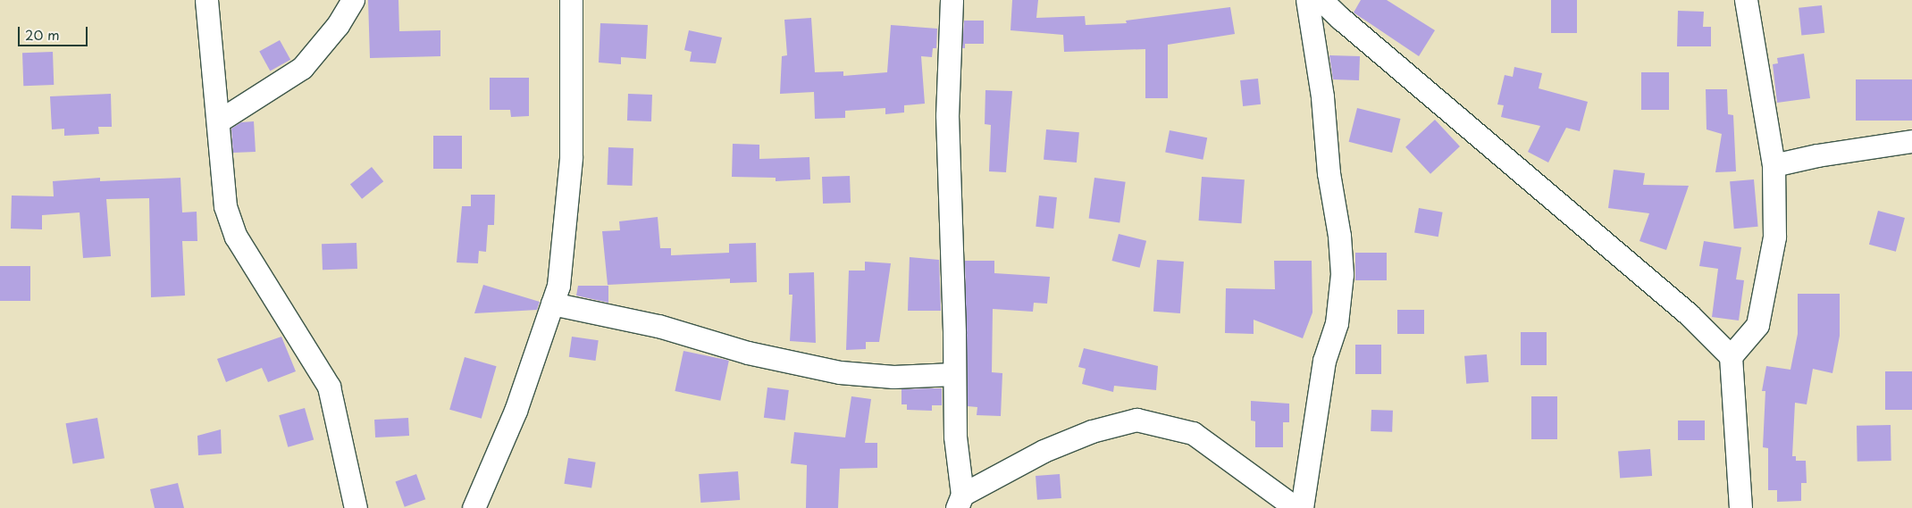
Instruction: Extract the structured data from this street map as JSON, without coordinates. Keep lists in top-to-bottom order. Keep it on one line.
{"scale_bar":"20 m"}
